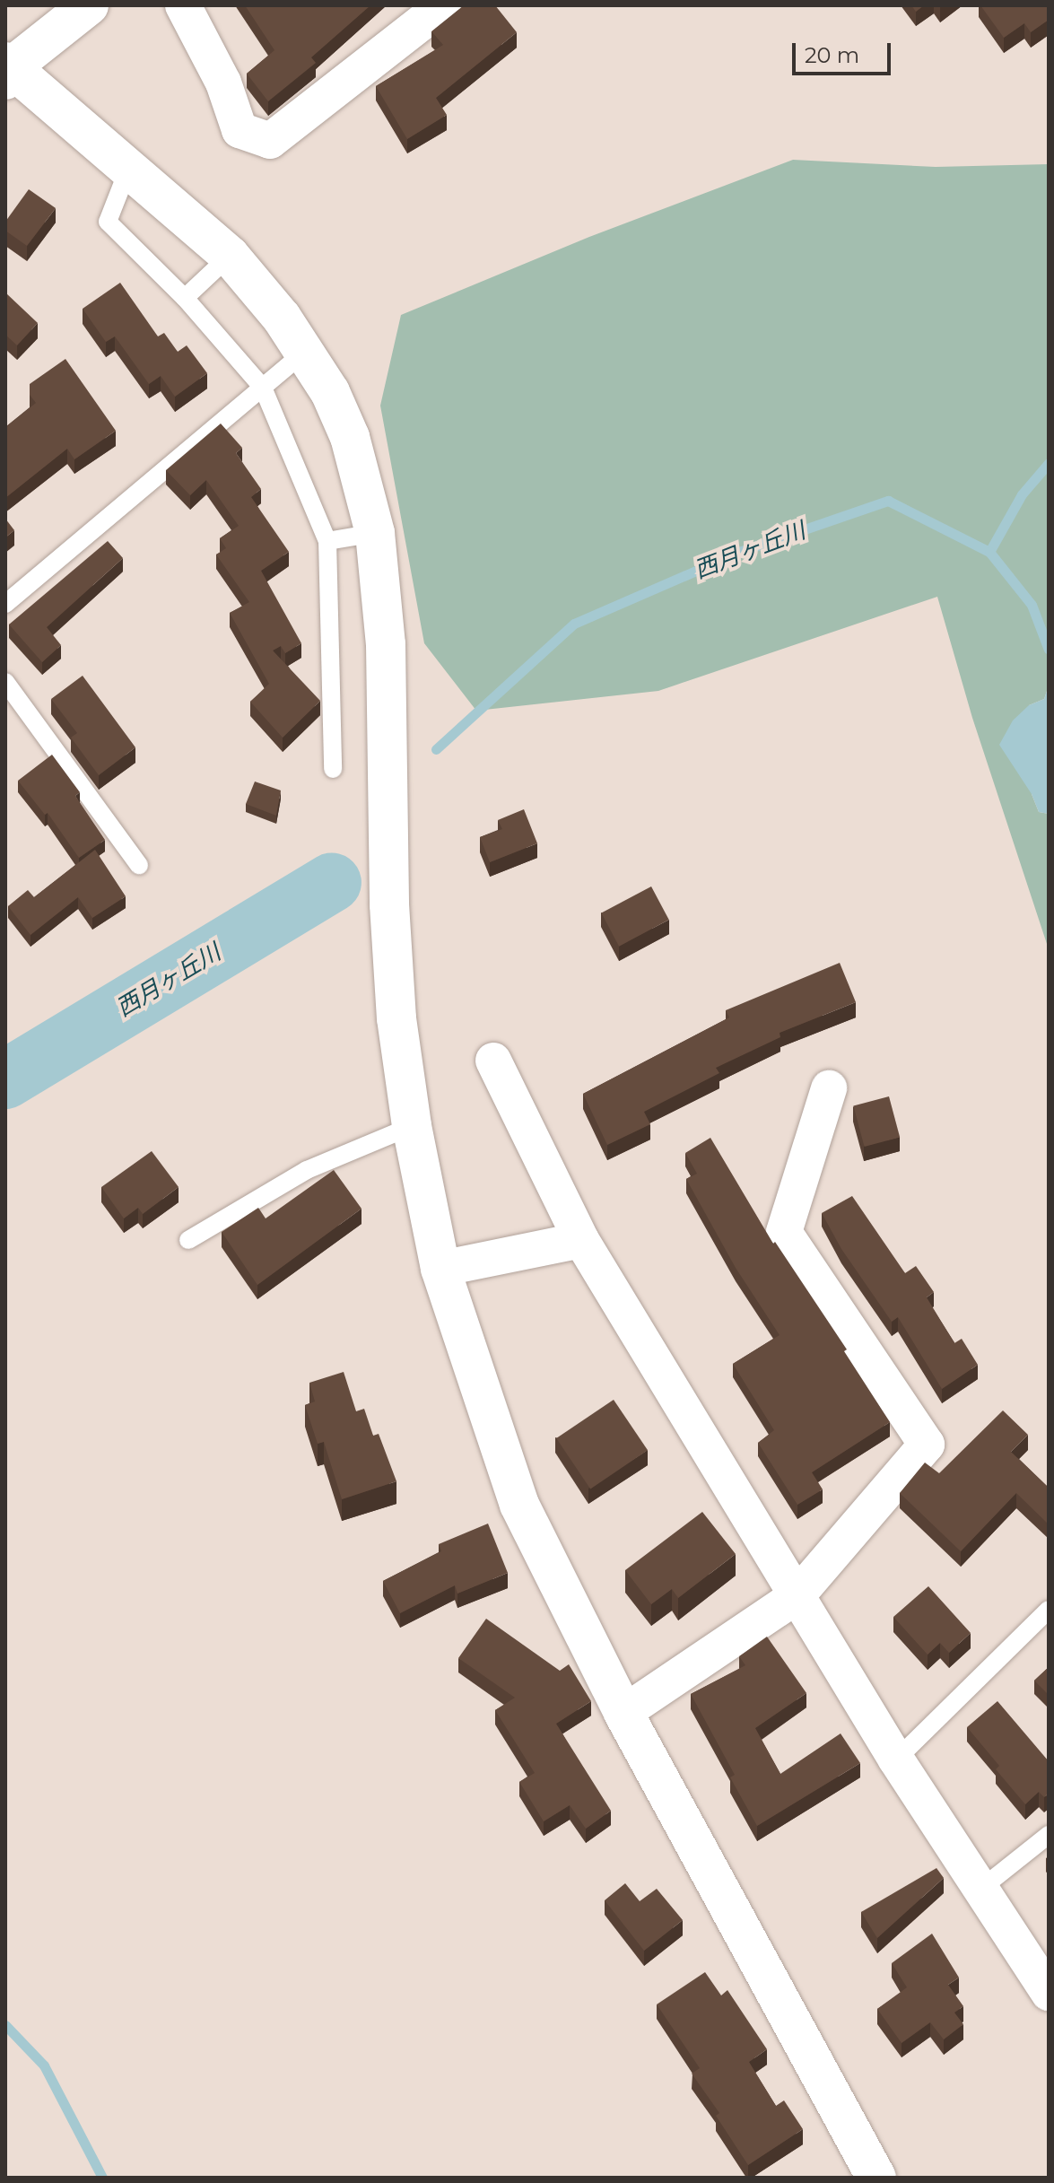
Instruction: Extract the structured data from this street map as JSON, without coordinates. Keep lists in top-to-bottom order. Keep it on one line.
{"water":["西月ヶ丘川"],"scale_bar":"20 m"}
